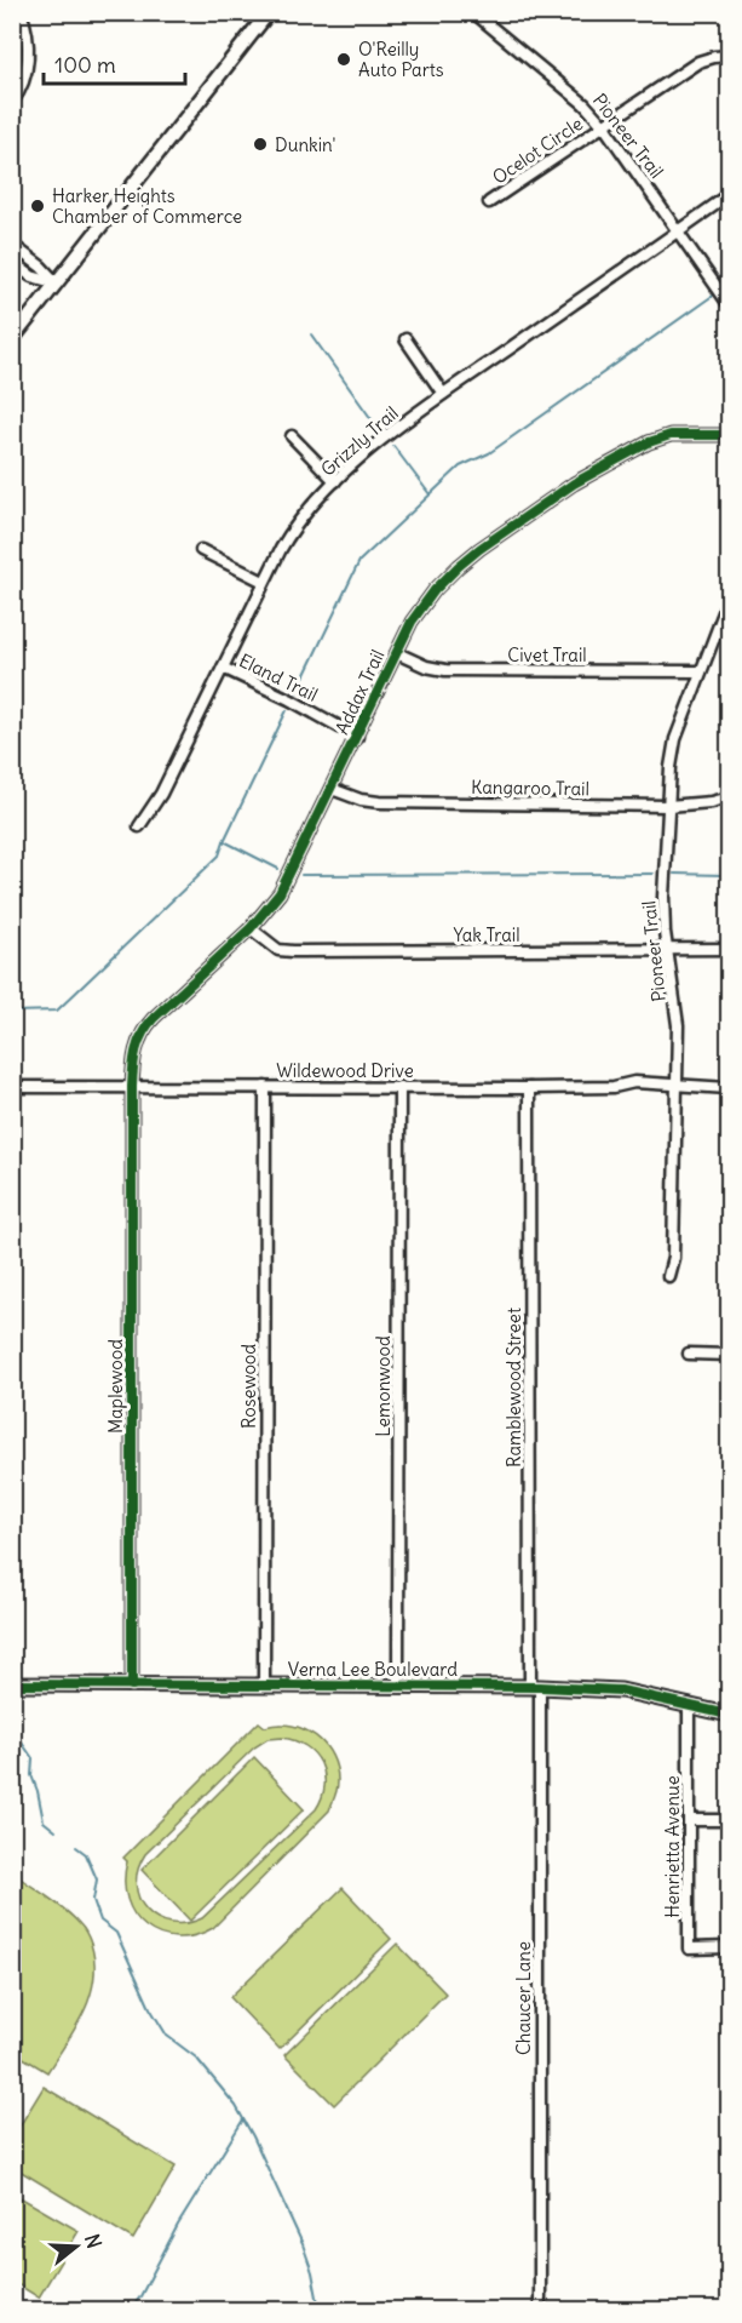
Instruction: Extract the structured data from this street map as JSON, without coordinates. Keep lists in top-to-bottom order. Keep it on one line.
{"streets":{"street":["Pioneer Trail","Ocelot Circle","Grizzly Trail","Civet Trail","Eland Trail","Addax Trail","Kangaroo Trail","Yak Trail","Wildewood Drive","Maplewood","Rosewood","Lemonwood","Ramblewood Street","Verna Lee Boulevard","Henrietta Avenue","Chaucer Lane"]},"crossings":[["Pioneer Trail","Ocelot Circle"],["Pioneer Trail","Grizzly Trail"],["Pioneer Trail","Civet Trail"],["Pioneer Trail","Kangaroo Trail"],["Pioneer Trail","Yak Trail"],["Pioneer Trail","Wildewood Drive"],["Grizzly Trail","Eland Trail"],["Civet Trail","Addax Trail"],["Eland Trail","Addax Trail"],["Addax Trail","Kangaroo Trail"],["Addax Trail","Yak Trail"],["Addax Trail","Wildewood Drive"],["Addax Trail","Maplewood"],["Wildewood Drive","Maplewood"],["Wildewood Drive","Rosewood"],["Wildewood Drive","Lemonwood"],["Wildewood Drive","Ramblewood Street"],["Maplewood","Verna Lee Boulevard"],["Rosewood","Verna Lee Boulevard"],["Lemonwood","Verna Lee Boulevard"],["Ramblewood Street","Verna Lee Boulevard"],["Ramblewood Street","Chaucer Lane"],["Verna Lee Boulevard","Henrietta Avenue"],["Verna Lee Boulevard","Chaucer Lane"]],"places":["O'Reilly Auto Parts","Dunkin'","Harker Heights Chamber of Commerce"],"scale_bar":"100 m","north":"right"}
